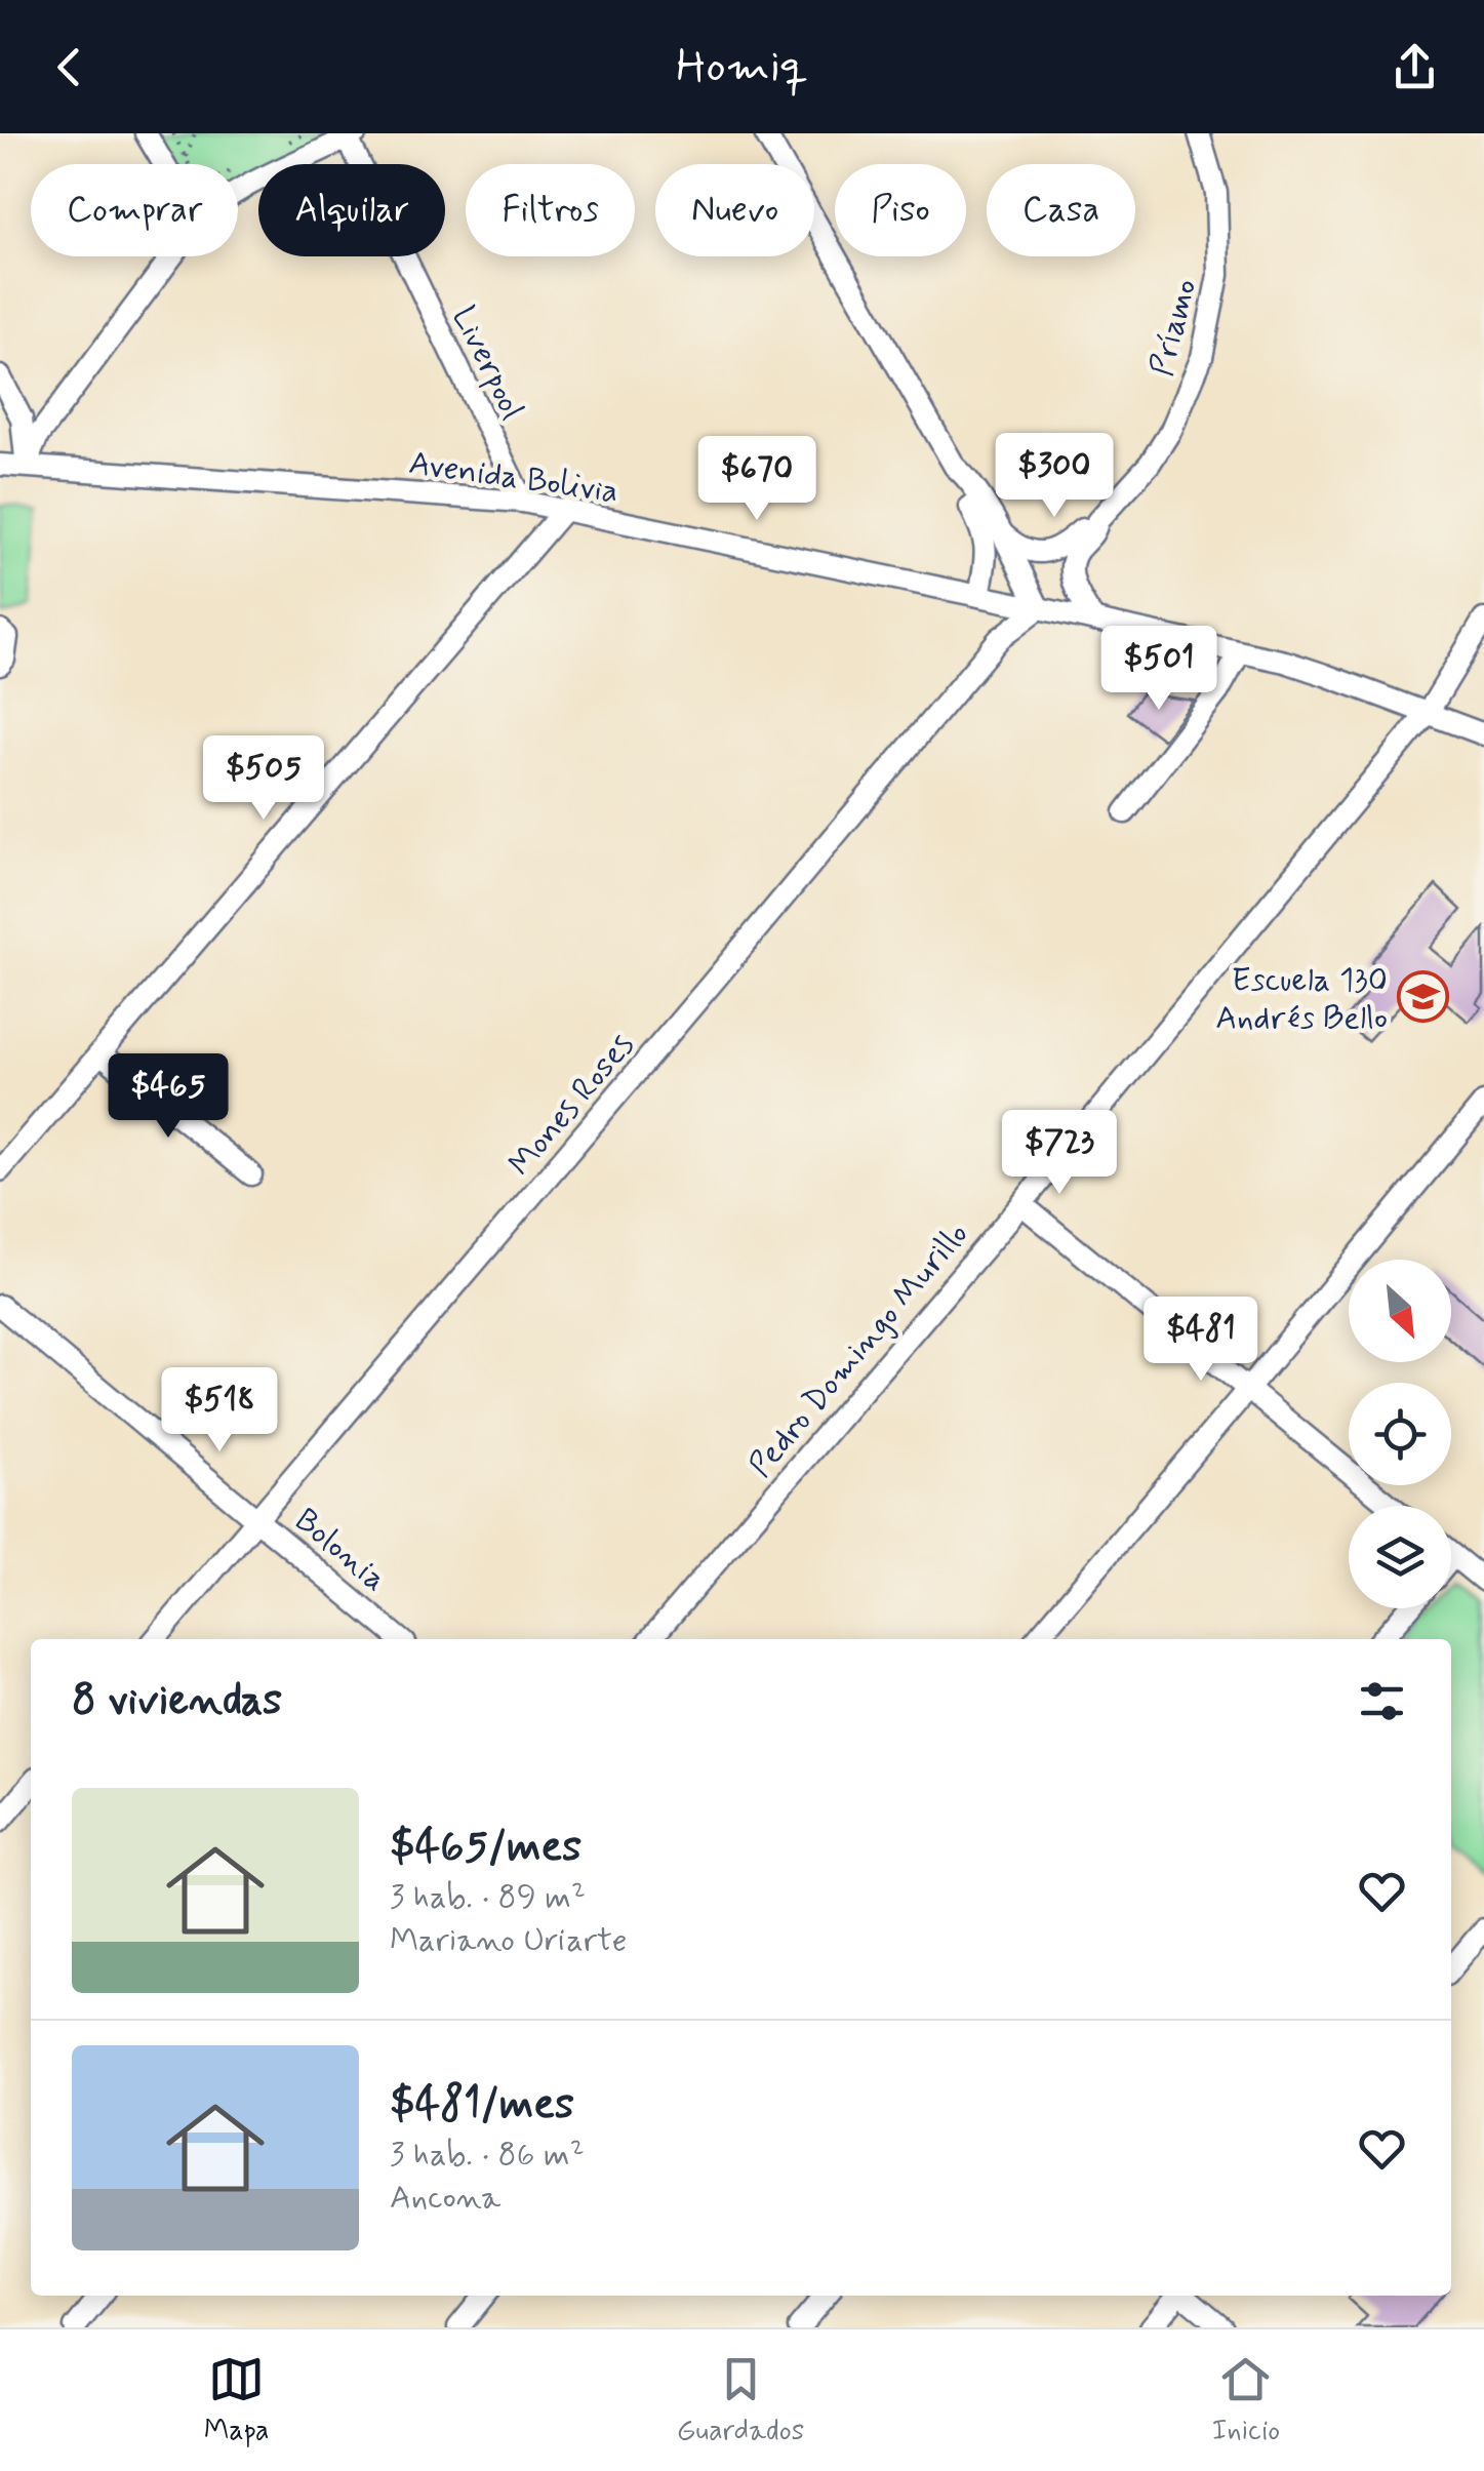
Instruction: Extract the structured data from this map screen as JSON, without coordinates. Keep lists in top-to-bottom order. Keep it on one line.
{"streets":{"street":["Príamo","Liverpool","Avenida Bolivia","Mones Roses","Pedro Domingo Murillo","Bolonia"]},"crossings":[["Príamo","Avenida Bolivia"],["Liverpool","Avenida Bolivia"],["Avenida Bolivia","Mones Roses"],["Avenida Bolivia","Pedro Domingo Murillo"],["Mones Roses","Bolonia"]],"places":{"school or university":["Escuela 130 Andrés Bello"]},"north":"bottom right","page":{"header":"Homiq","chip":["Comprar","Alquilar","Filtros","Nuevo","Piso","Casa"],"price":["$300","$670","$501","$505","$465","$723","$481","$518"],"heading":"8 viviendas","list":[{"name":"$465/mes","note":"3 hab. · 89 m² · Mariano Uriarte"},{"name":"$481/mes","note":"3 hab. · 86 m² · Ancona"}],"tabs":["Mapa","Guardados","Inicio"]}}
